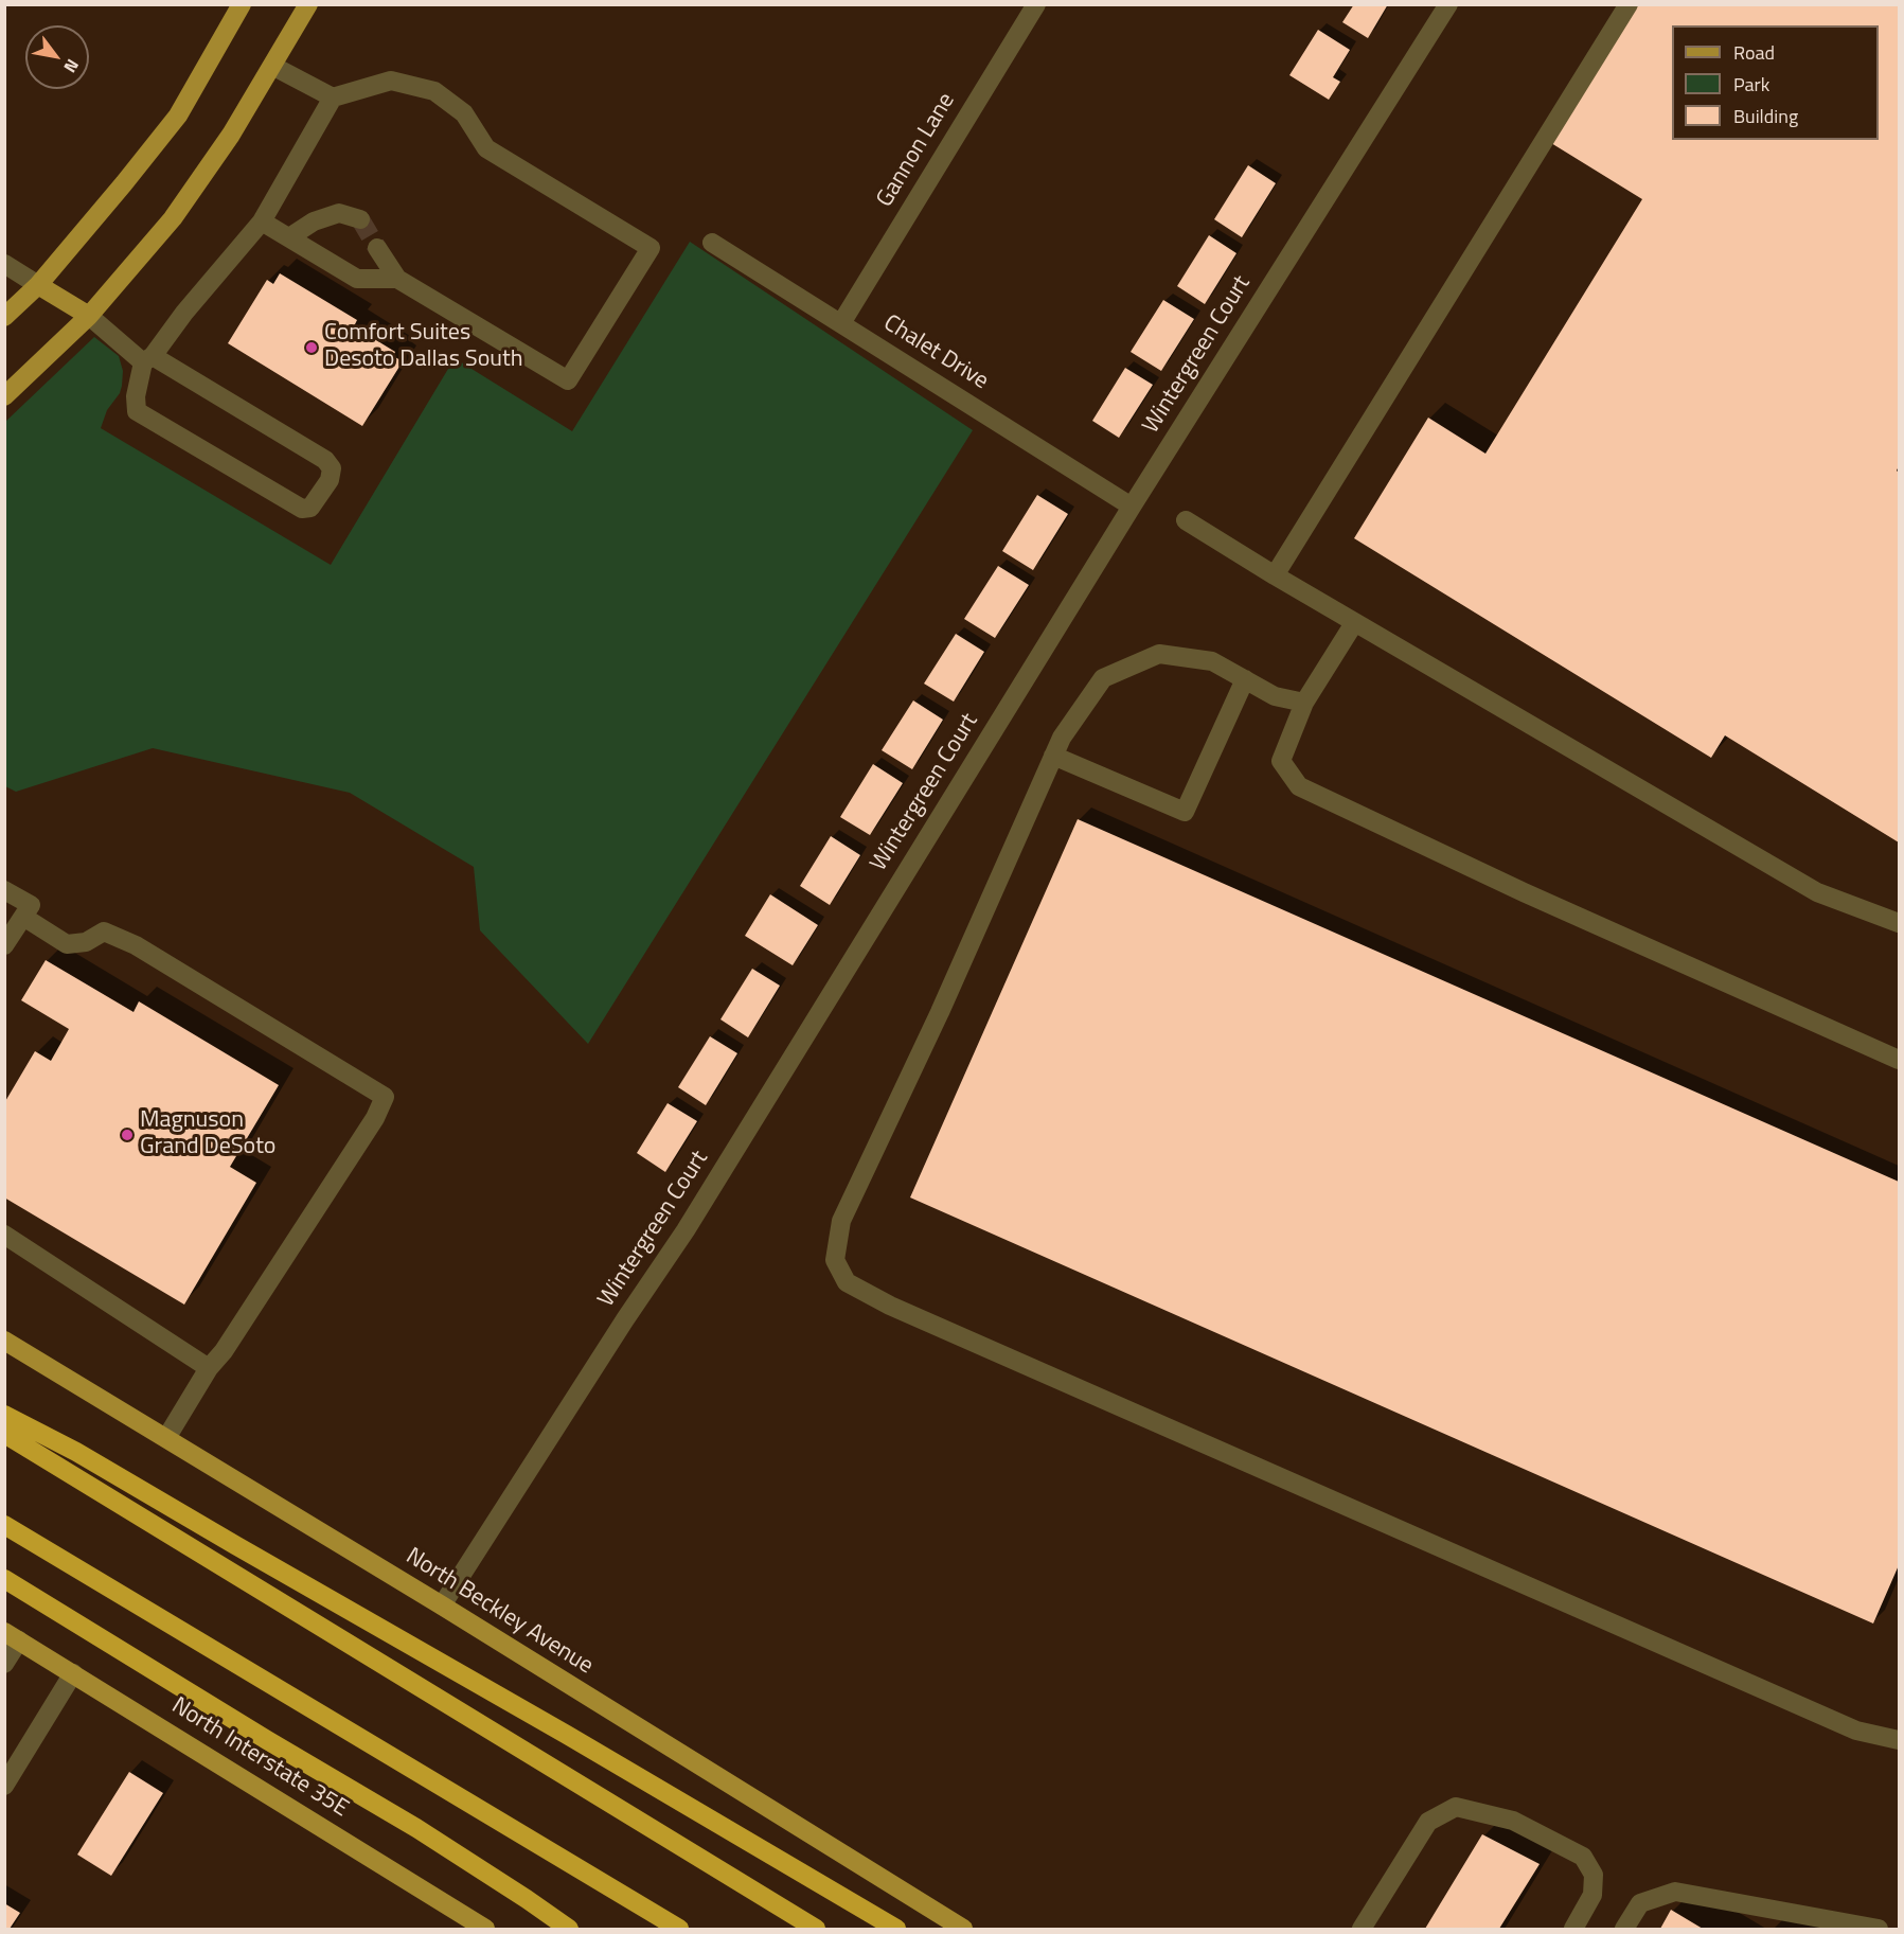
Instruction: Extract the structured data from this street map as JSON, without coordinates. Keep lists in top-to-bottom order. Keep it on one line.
{"streets":{"main road":["North Beckley Avenue","North Interstate 35E"],"street":["Gannon Lane","Chalet Drive","Wintergreen Court"]},"crossings":[["Gannon Lane","Chalet Drive"],["Chalet Drive","Wintergreen Court"],["Wintergreen Court","North Beckley Avenue"]],"places":["Comfort Suites Desoto Dallas South","Magnuson Grand DeSoto"],"legend":["Road","Park","Building"],"north":"bottom right"}
